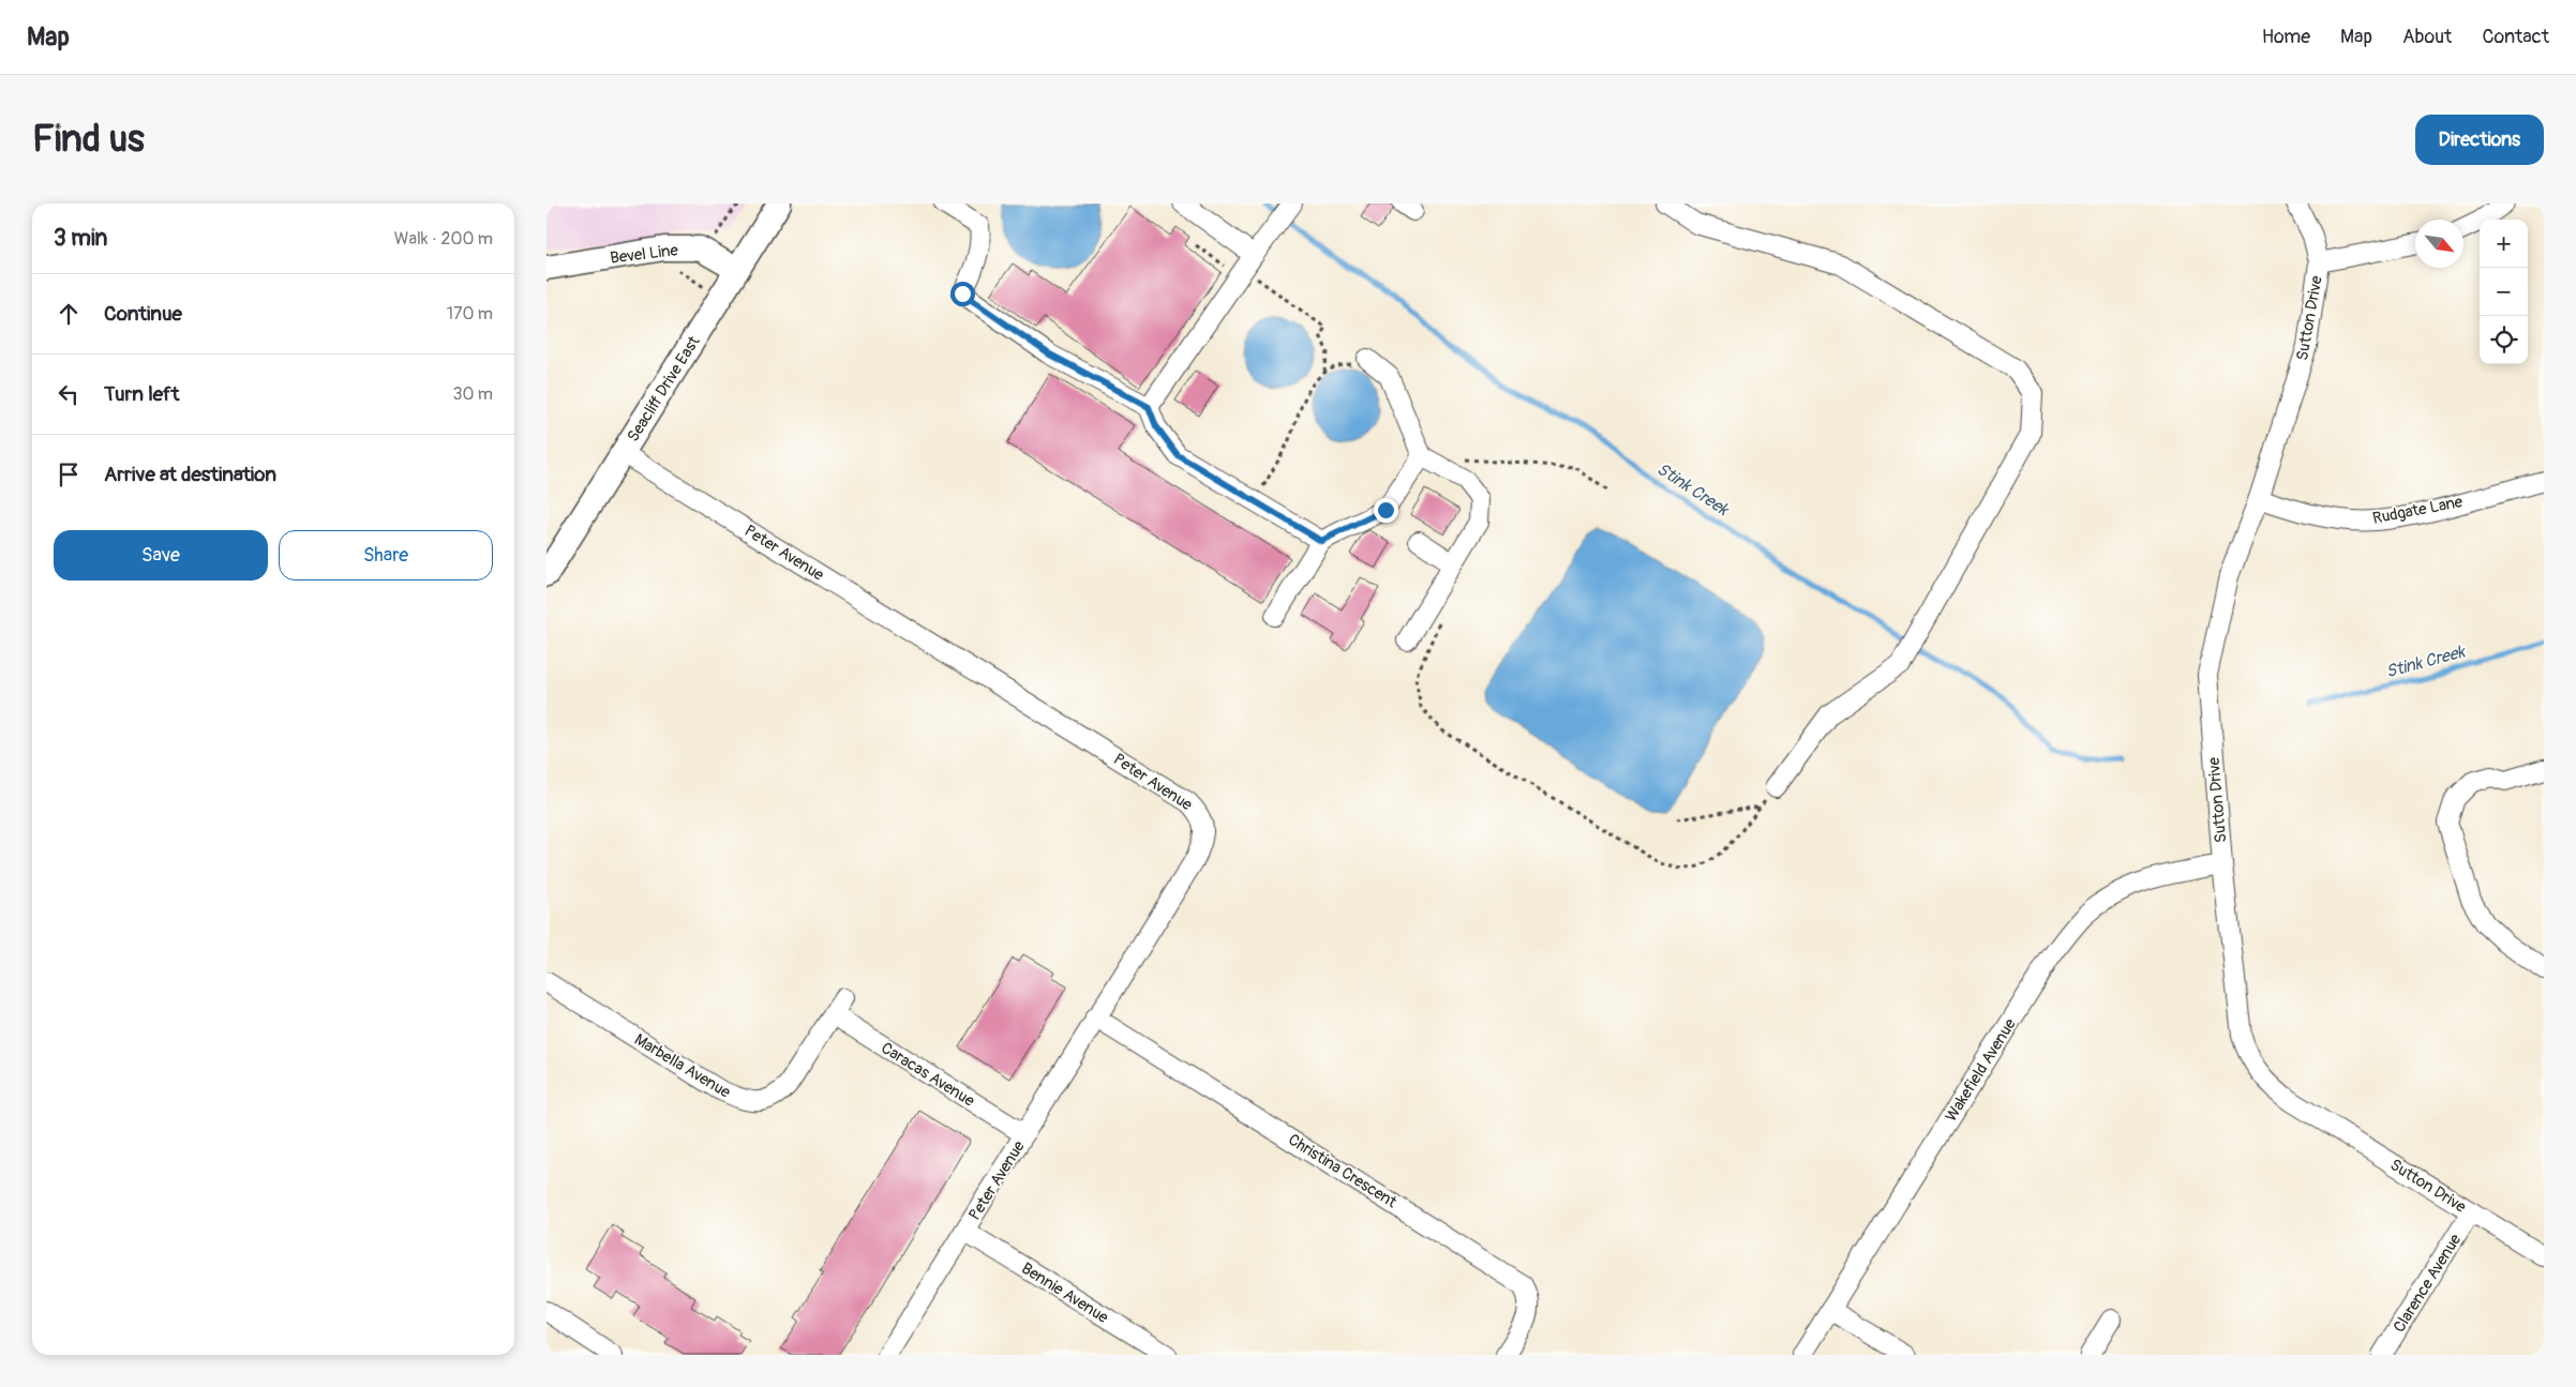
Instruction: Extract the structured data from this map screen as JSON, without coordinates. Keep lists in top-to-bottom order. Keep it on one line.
{"streets":{"main road":["Bevel Line","Seacliff Drive East"],"street":["Sutton Drive","Rudgate Lane","Peter Avenue","Marbella Avenue","Wakefield Avenue","Caracas Avenue","Christina Crescent","Clarence Avenue","Bennie Avenue"]},"crossings":[["Bevel Line","Seacliff Drive East"],["Sutton Drive","Rudgate Lane"],["Sutton Drive","Wakefield Avenue"],["Sutton Drive","Clarence Avenue"],["Seacliff Drive East","Peter Avenue"],["Peter Avenue","Caracas Avenue"],["Peter Avenue","Christina Crescent"],["Peter Avenue","Bennie Avenue"],["Marbella Avenue","Caracas Avenue"]],"water":["Stink Creek"],"north":"bottom right","page":{"header":"Map","nav":["Home","Map","About","Contact"],"buttons":["Directions",["Save","Share"]],"title":"Find us","heading":["3 min","Walk · 200 m"],"map_buttons":["+","−"],"list":[["Continue","170 m"],["Turn left","30 m"],"Arrive at destination"]}}
